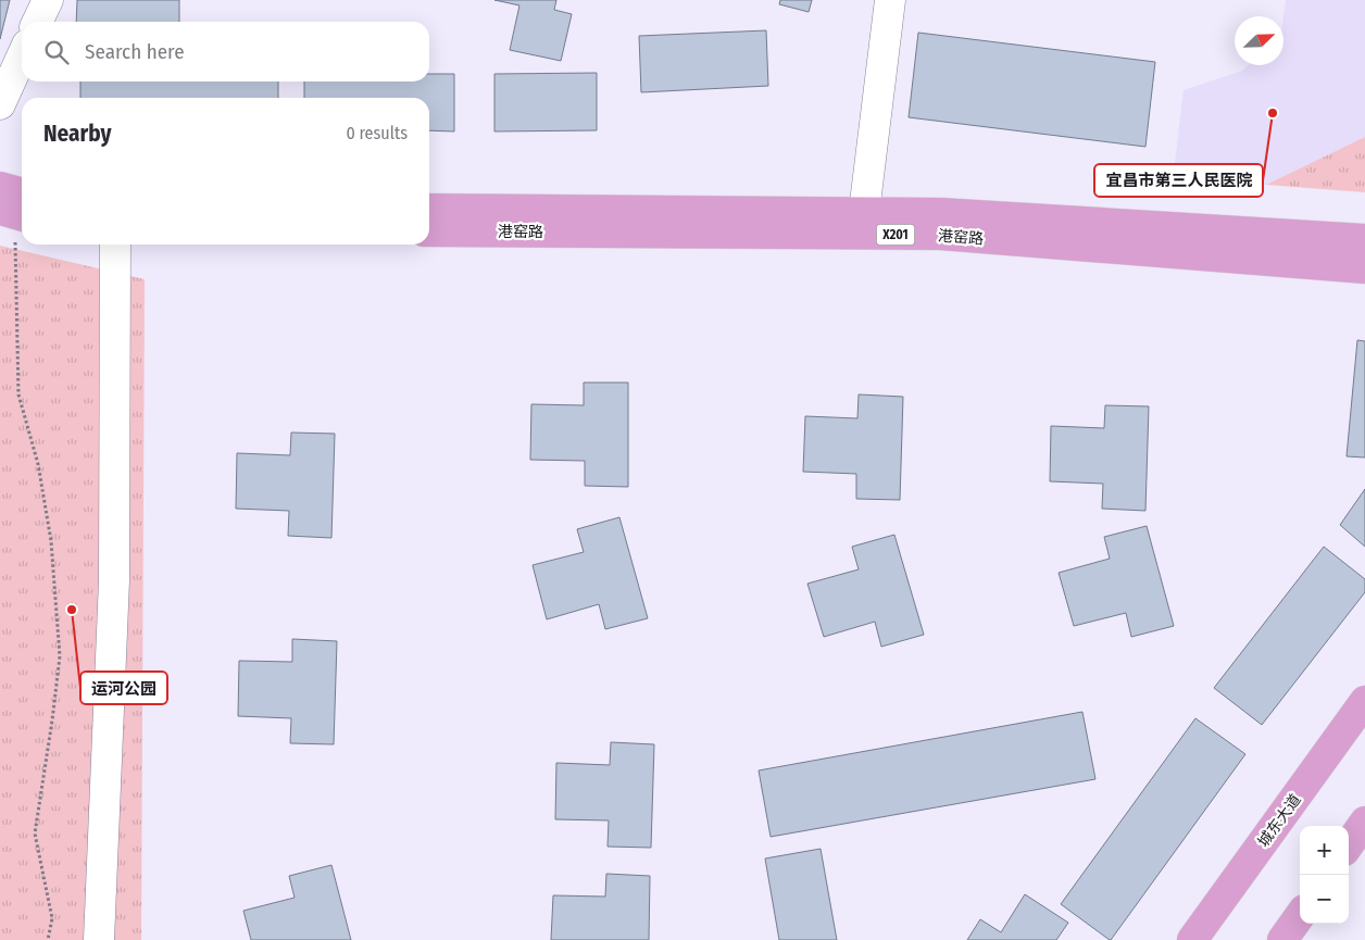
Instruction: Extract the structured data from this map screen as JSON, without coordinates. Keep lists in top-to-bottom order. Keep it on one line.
{"streets":{"main road":["港窑路","X201","城东大道"]},"places":["宜昌市第三人民医院","运河公园"],"north":"top right","page":{"search":"Search here","heading":["Nearby","0 results"],"map_buttons":["+","−"]}}
